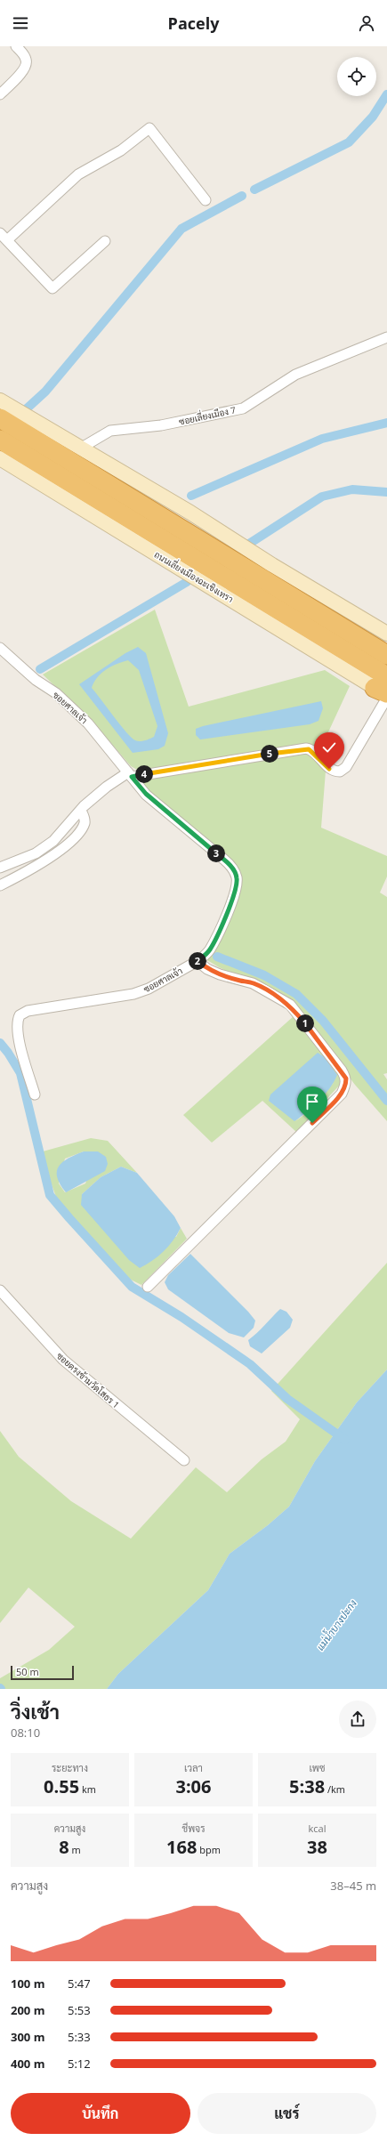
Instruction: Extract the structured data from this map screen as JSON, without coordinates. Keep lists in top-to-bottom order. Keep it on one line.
{"streets":{"highway":["ถนนเลี่ยงเมืองฉะเชิงเทรา"],"street":["ซอยเลี่ยงเมือง 7","ซอยศาลเจ้า","ซอยตรงข้ามวัดโสธร 1"]},"water":["แม่น้ำบางปะกง"],"scale_bar":"50 m","page":{"header":"Pacely","pins":["5","4","3","2","1"],"scale":"50 m","heading":["วิ่งเช้า","08:10"],"stats":[["ระยะทาง","0.55 km"],["เวลา","3:06"],["เพซ","5:38 /km"],["ความสูง","8 m"],["ชีพจร","168 bpm"],["kcal","38"]],"chart":["ความสูง","38–45 m"],"list":[{"name":"100 m","note":"5:47"},{"name":"200 m","note":"5:53"},{"name":"300 m","note":"5:33"},{"name":"400 m","note":"5:12"}],"buttons":["บันทึก","แชร์"]}}
